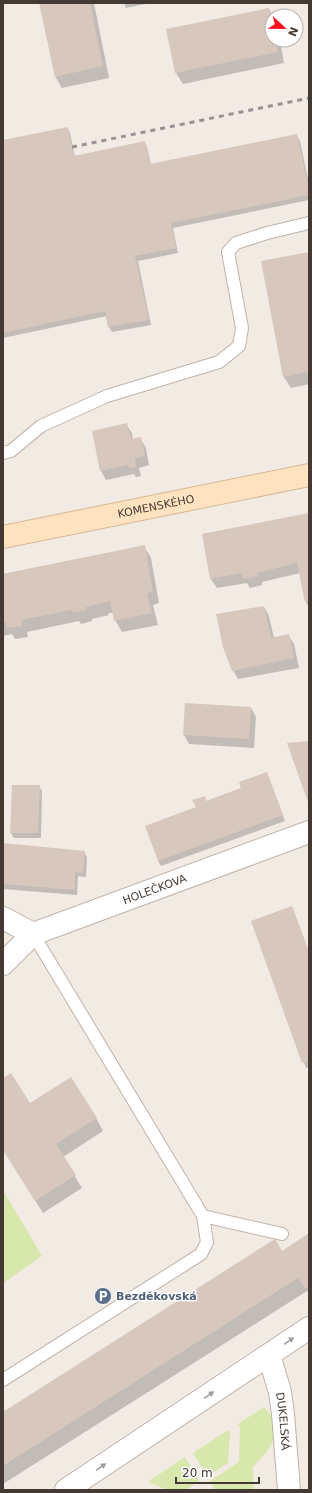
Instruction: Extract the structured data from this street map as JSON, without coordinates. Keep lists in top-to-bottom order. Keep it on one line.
{"streets":{"main road":["KOMENSKÉHO"],"street":["HOLEČKOVA","DUKELSKÁ"]},"places":{"parking":["Bezděkovská"]},"scale_bar":"20 m","north":"right"}
